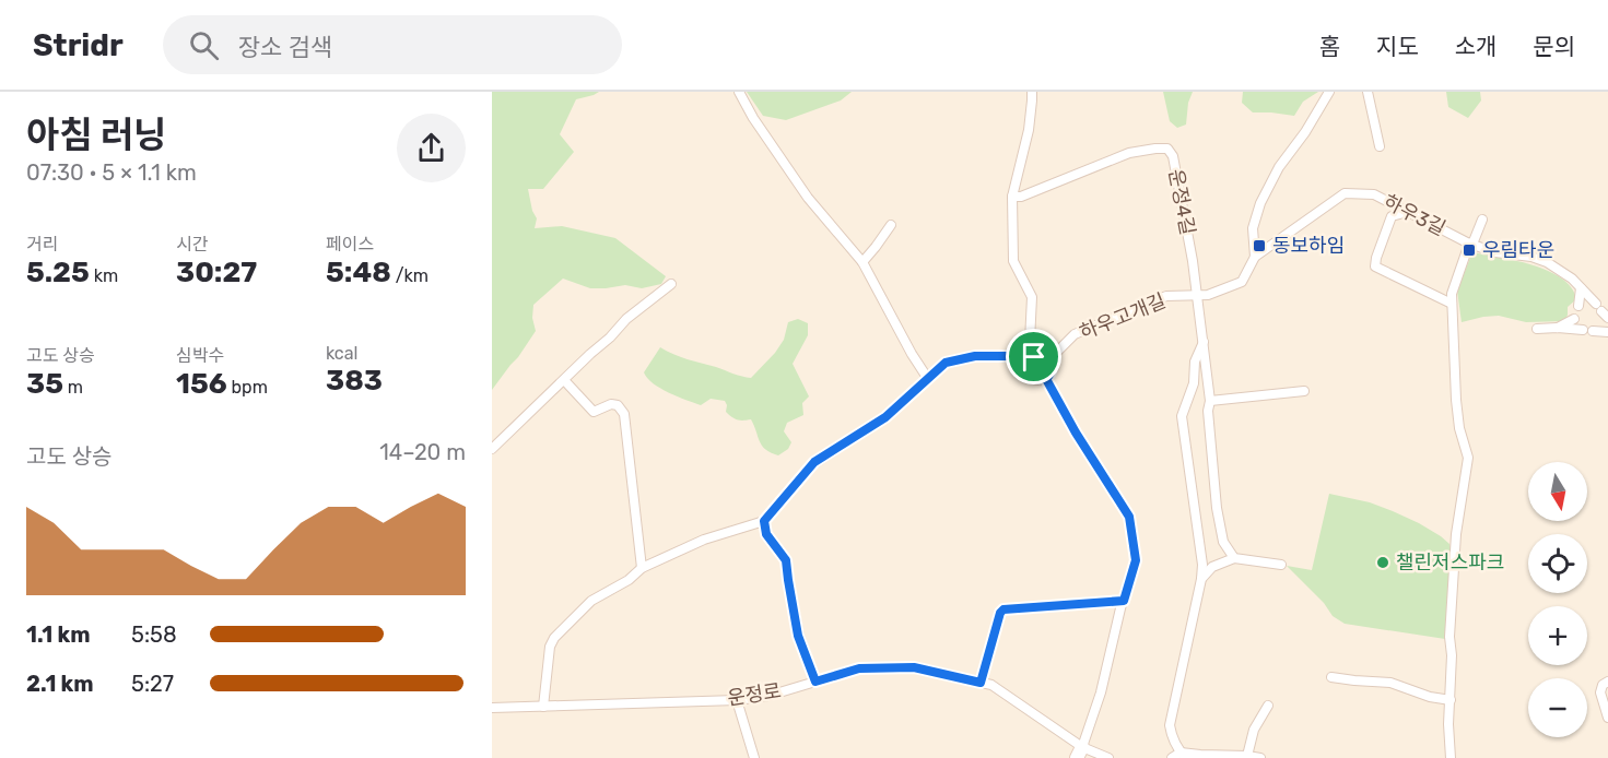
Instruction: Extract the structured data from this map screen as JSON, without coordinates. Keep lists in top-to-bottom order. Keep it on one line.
{"streets":{"street":["운정4길","하우3길","하우고개길","운정로"]},"crossings":[["운정4길","하우고개길"],["하우3길","하우고개길"]],"places":{"transit":["동보하임","우림타운"],"other":["챌린저스파크"]},"north":"bottom","page":{"header":"Stridr","search":"장소 검색","nav":["홈","지도","소개","문의"],"heading":["아침 러닝","07:30 · 5 × 1.1 km"],"stats":[["거리","5.25 km"],["시간","30:27"],["페이스","5:48 /km"],["고도 상승","35 m"],["심박수","156 bpm"],["kcal","383"]],"chart":["고도 상승","14–20 m"],"map_buttons":["+","−"],"list":[{"name":"1.1 km","note":"5:58"},{"name":"2.1 km","note":"5:27"}]}}
